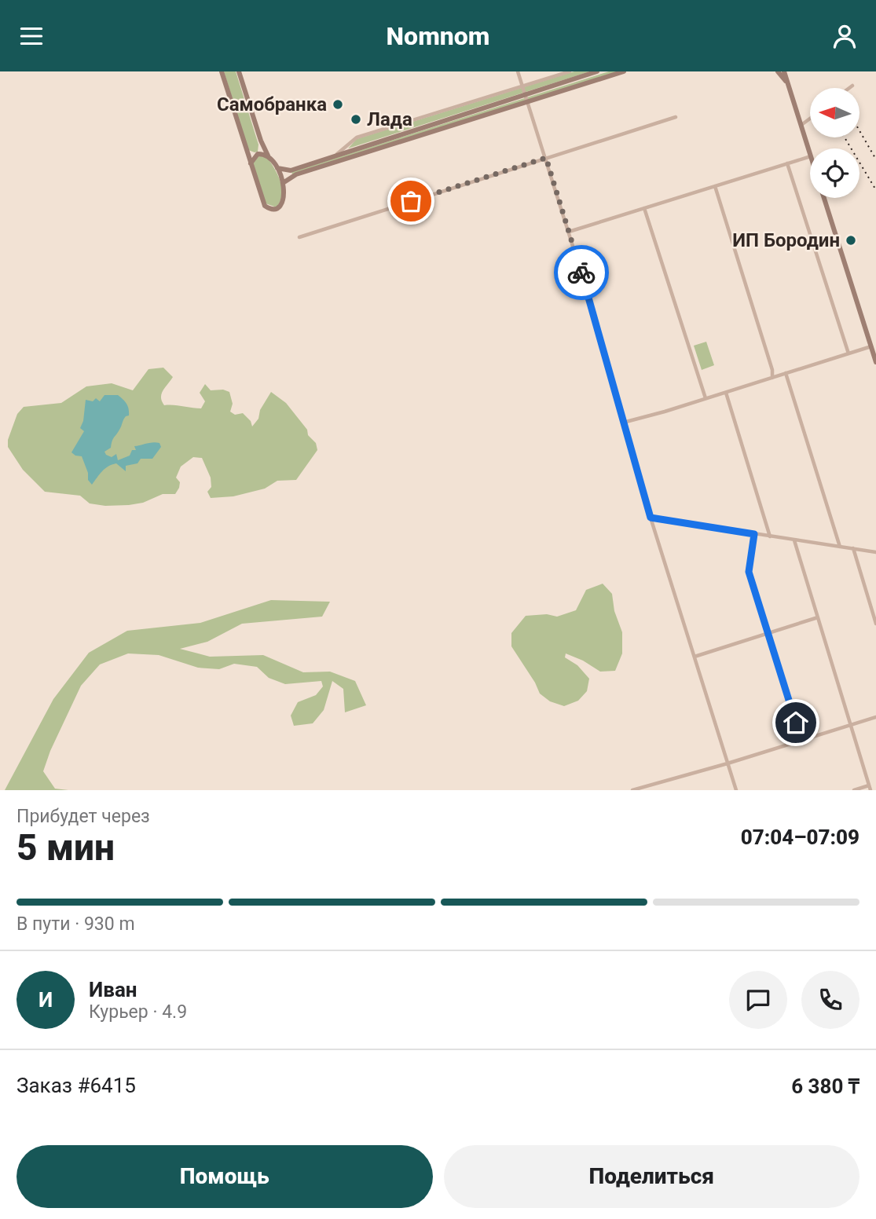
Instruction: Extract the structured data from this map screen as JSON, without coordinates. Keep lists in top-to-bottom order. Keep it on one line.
{"places":["Самобранка","Лада","ИП Бородин"],"north":"left","page":{"header":"Nomnom","heading":["5 мин","Прибудет через","07:04–07:09"],"panel":["Иван","Курьер · 4.9","Заказ #6415","6 380 ₸"],"bar":"В пути · 930 m","round":"И","buttons":["Помощь","Поделиться"]}}
